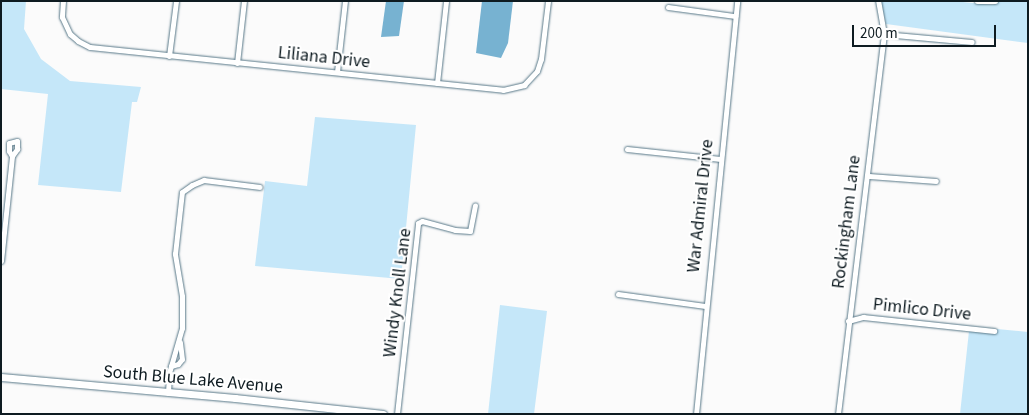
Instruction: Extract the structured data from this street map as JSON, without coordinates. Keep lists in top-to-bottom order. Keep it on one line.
{"streets":{"main road":["South Blue Lake Avenue"],"street":["Liliana Drive","War Admiral Drive","Rockingham Lane","Windy Knoll Lane","Pimlico Drive"]},"crossings":[["Rockingham Lane","Pimlico Drive"]],"scale_bar":"200 m"}
